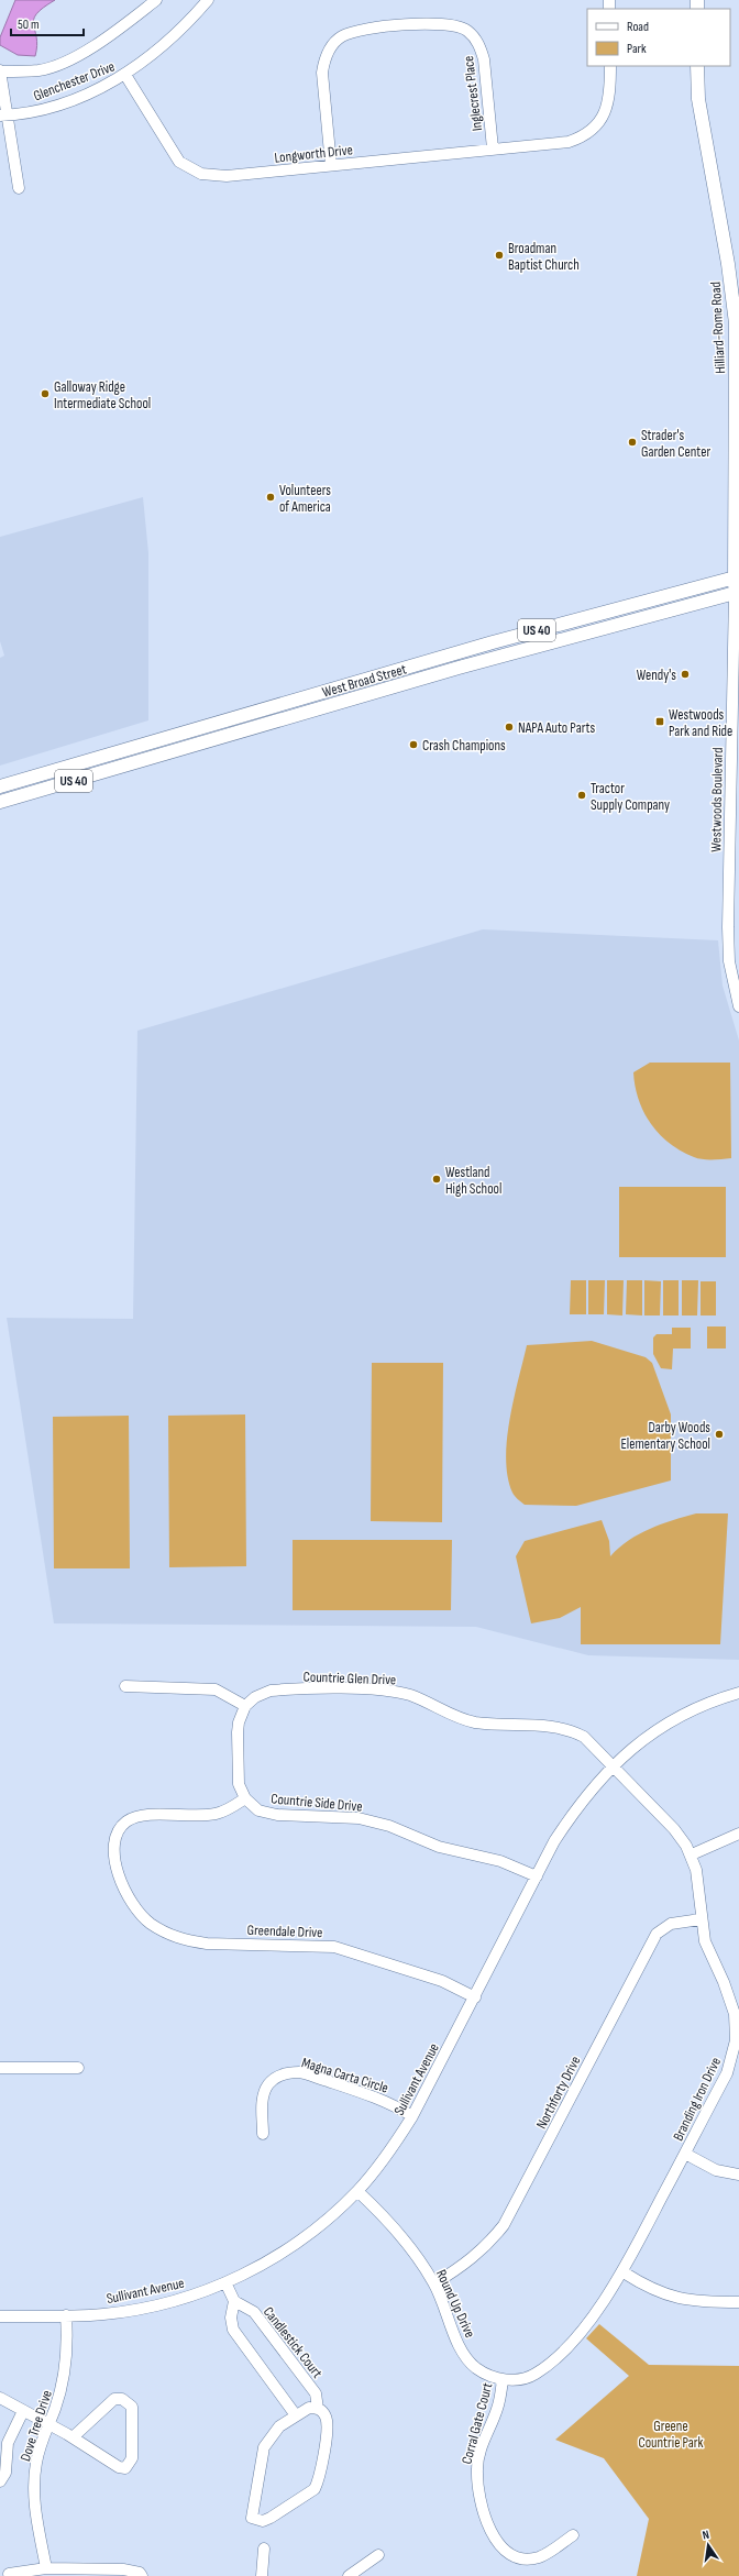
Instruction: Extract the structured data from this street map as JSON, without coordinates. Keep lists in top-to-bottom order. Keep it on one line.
{"streets":{"main road":["Hilliard-Rome Road","US 40","West Broad Street"],"street":["Glenchester Drive","Inglecrest Place","Longworth Drive","Westwoods Boulevard","Countrie Glen Drive","Countrie Side Drive","Greendale Drive","Magna Carta Circle","Sullivant Avenue","Northforty Drive","Branding Iron Drive","Round Up Drive","Candlestick Court","Corral Gate Court","Dove Tree Drive"]},"crossings":[["Glenchester Drive","Longworth Drive"],["Inglecrest Place","Longworth Drive"],["Hilliard-Rome Road","West Broad Street"],["Hilliard-Rome Road","Westwoods Boulevard"],["West Broad Street","Westwoods Boulevard"],["Countrie Glen Drive","Countrie Side Drive"],["Countrie Glen Drive","Greendale Drive"],["Countrie Glen Drive","Sullivant Avenue"],["Countrie Glen Drive","Branding Iron Drive"],["Countrie Side Drive","Greendale Drive"],["Countrie Side Drive","Sullivant Avenue"],["Greendale Drive","Sullivant Avenue"],["Magna Carta Circle","Sullivant Avenue"],["Sullivant Avenue","Branding Iron Drive"],["Sullivant Avenue","Round Up Drive"],["Sullivant Avenue","Dove Tree Drive"],["Northforty Drive","Branding Iron Drive"],["Northforty Drive","Round Up Drive"],["Branding Iron Drive","Round Up Drive"],["Branding Iron Drive","Corral Gate Court"],["Round Up Drive","Corral Gate Court"]],"parks":["Greene Countrie Park"],"places":{"other":["Broadman Baptist Church","Galloway Ridge Intermediate School","Strader's Garden Center","Volunteers of America","Wendy's","NAPA Auto Parts","Crash Champions","Tractor Supply Company","Westland High School","Darby Woods Elementary School"],"transit":["Westwoods Park and Ride"]},"legend":["Road","Park"],"scale_bar":"50 m","north":"top"}
